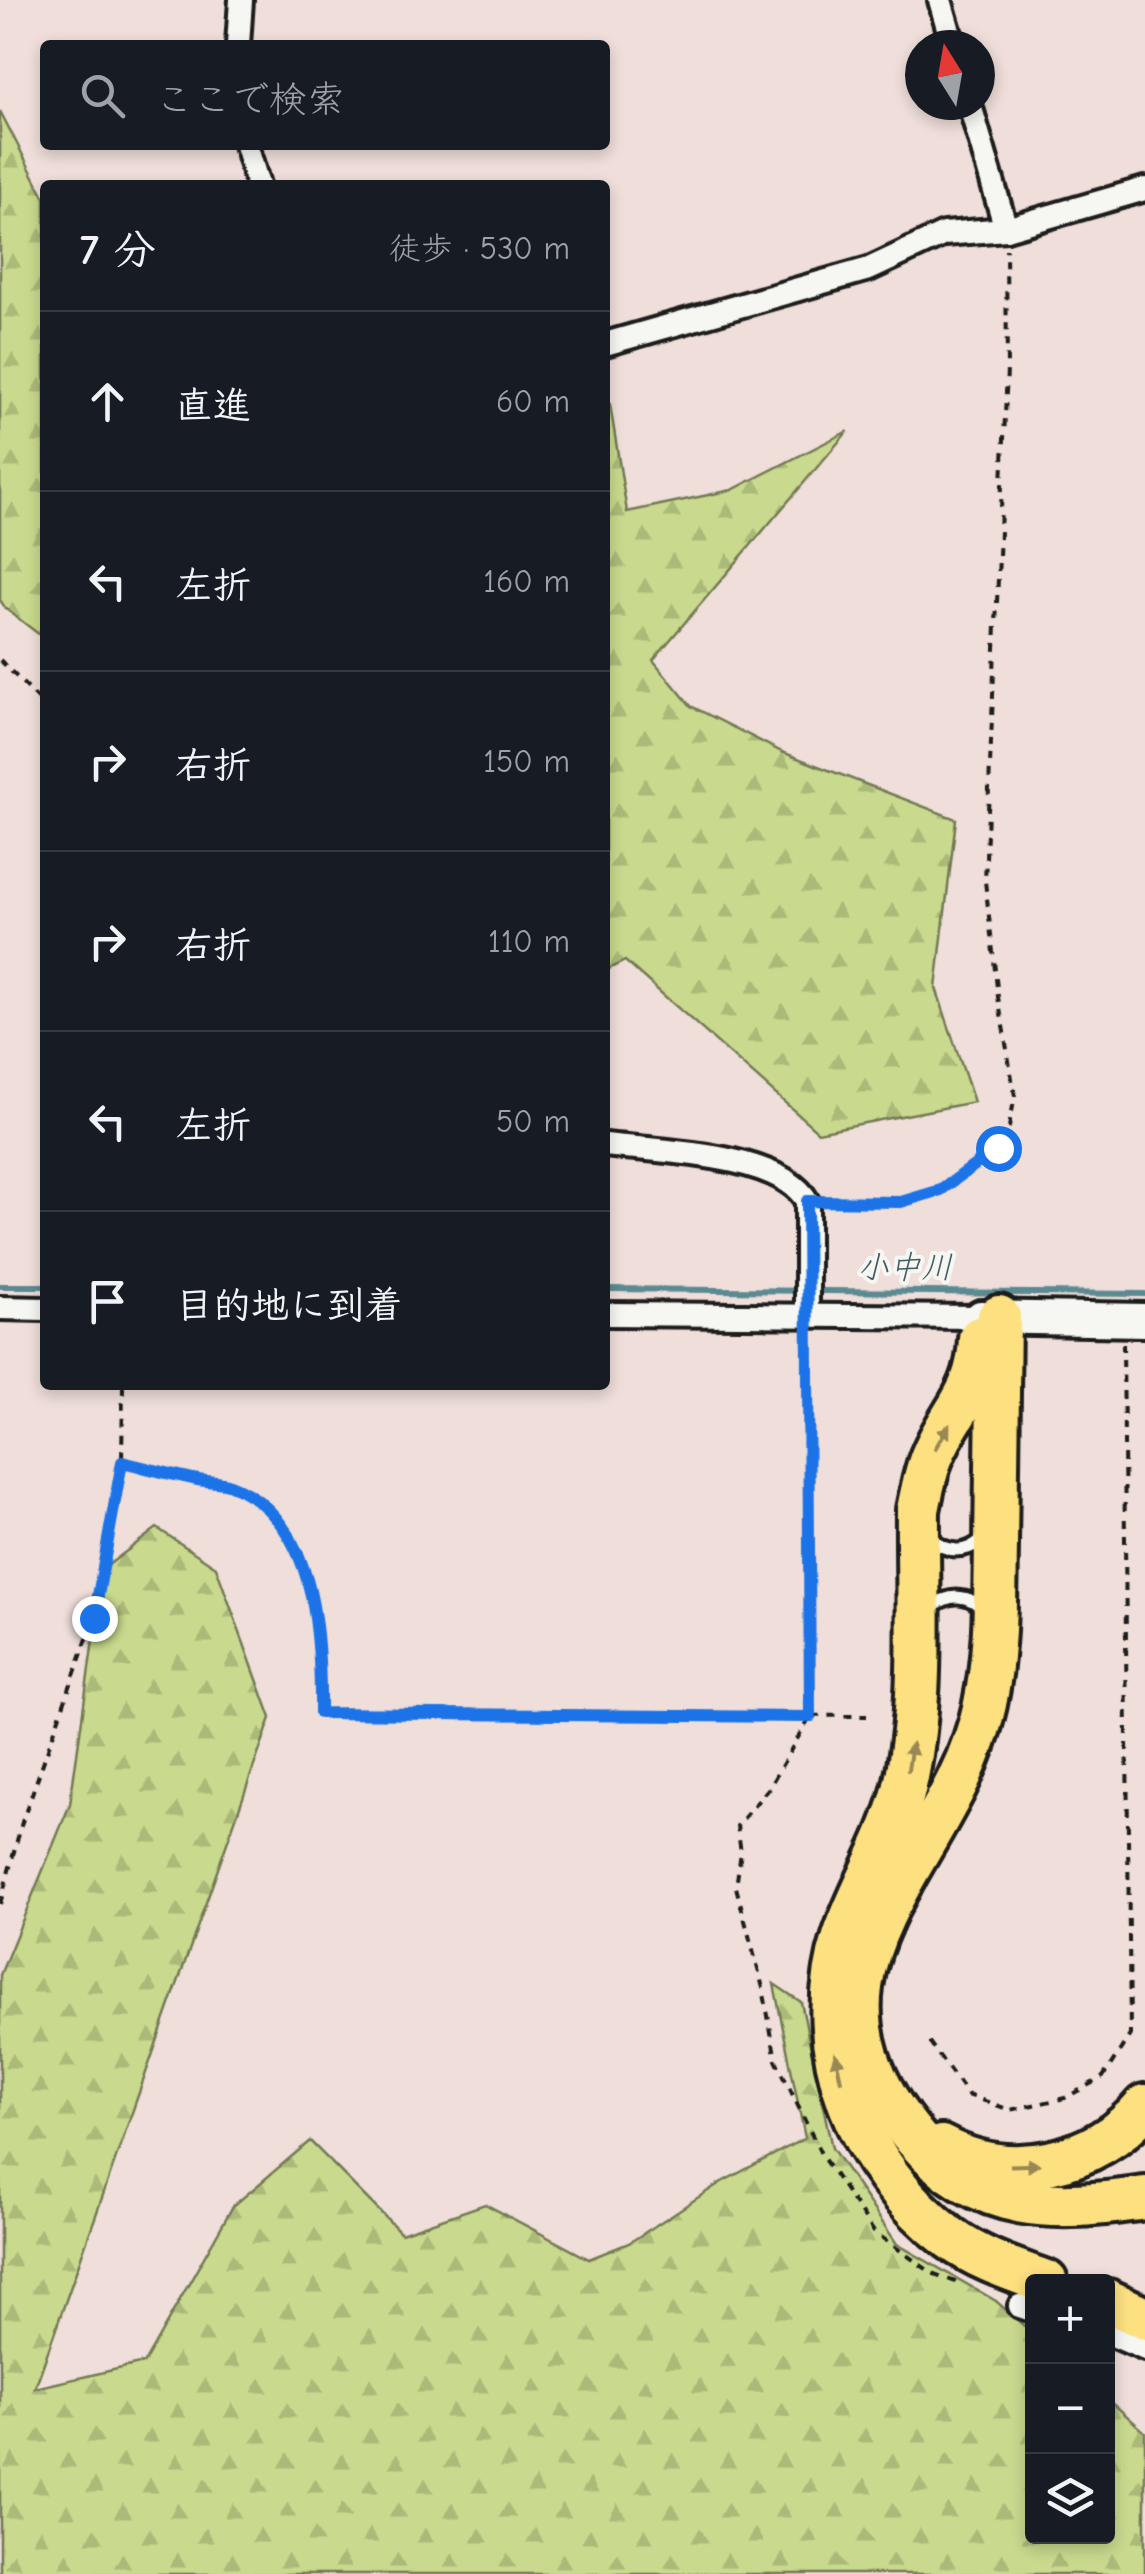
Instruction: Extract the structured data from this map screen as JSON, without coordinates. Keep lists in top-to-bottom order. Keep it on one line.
{"water":["小中川"],"north":"top","page":{"search":"ここで検索","heading":["7 分","徒歩 · 530 m"],"list":[["直進","60 m"],["左折","160 m"],["右折","150 m"],["右折","110 m"],["左折","50 m"],"目的地に到着"],"map_buttons":["+","−"]}}
